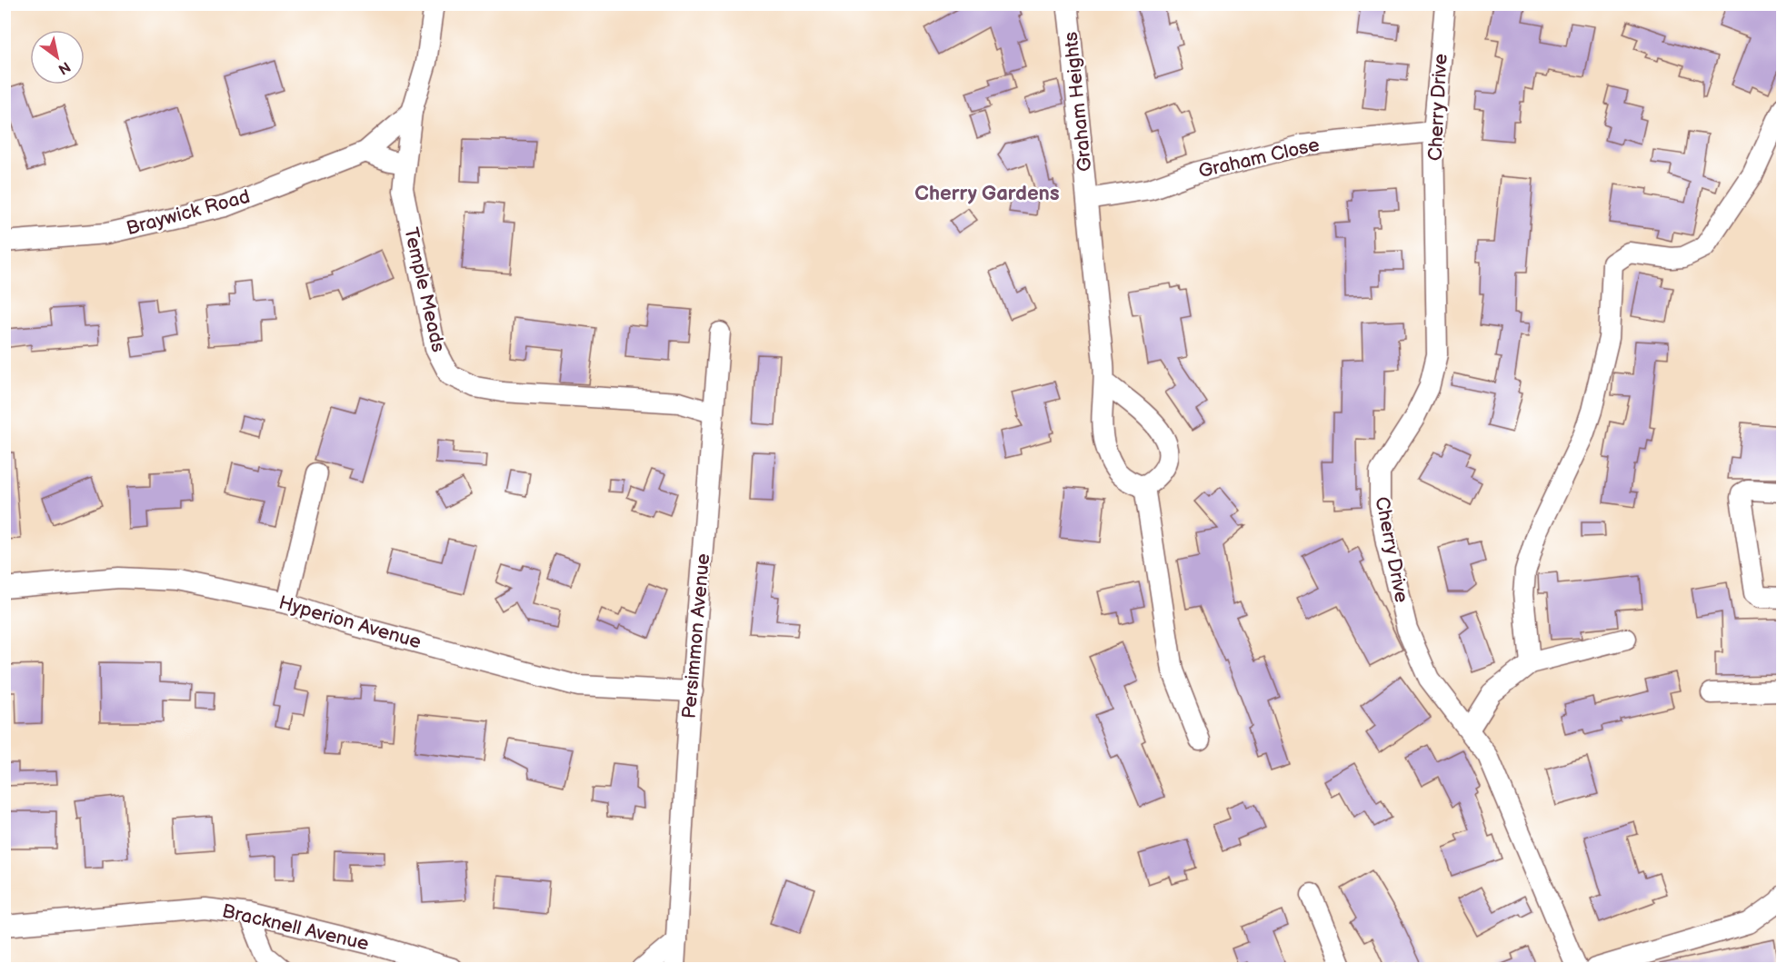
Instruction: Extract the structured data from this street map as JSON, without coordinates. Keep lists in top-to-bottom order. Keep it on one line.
{"streets":{"street":["Graham Heights","Cherry Drive","Graham Close","Braywick Road","Temple Meads","Hyperion Avenue","Persimmon Avenue","Bracknell Avenue"]},"crossings":[["Graham Heights","Graham Close"],["Cherry Drive","Graham Close"],["Braywick Road","Temple Meads"],["Temple Meads","Persimmon Avenue"],["Hyperion Avenue","Persimmon Avenue"]],"districts":["Cherry Gardens"],"north":"bottom right"}
